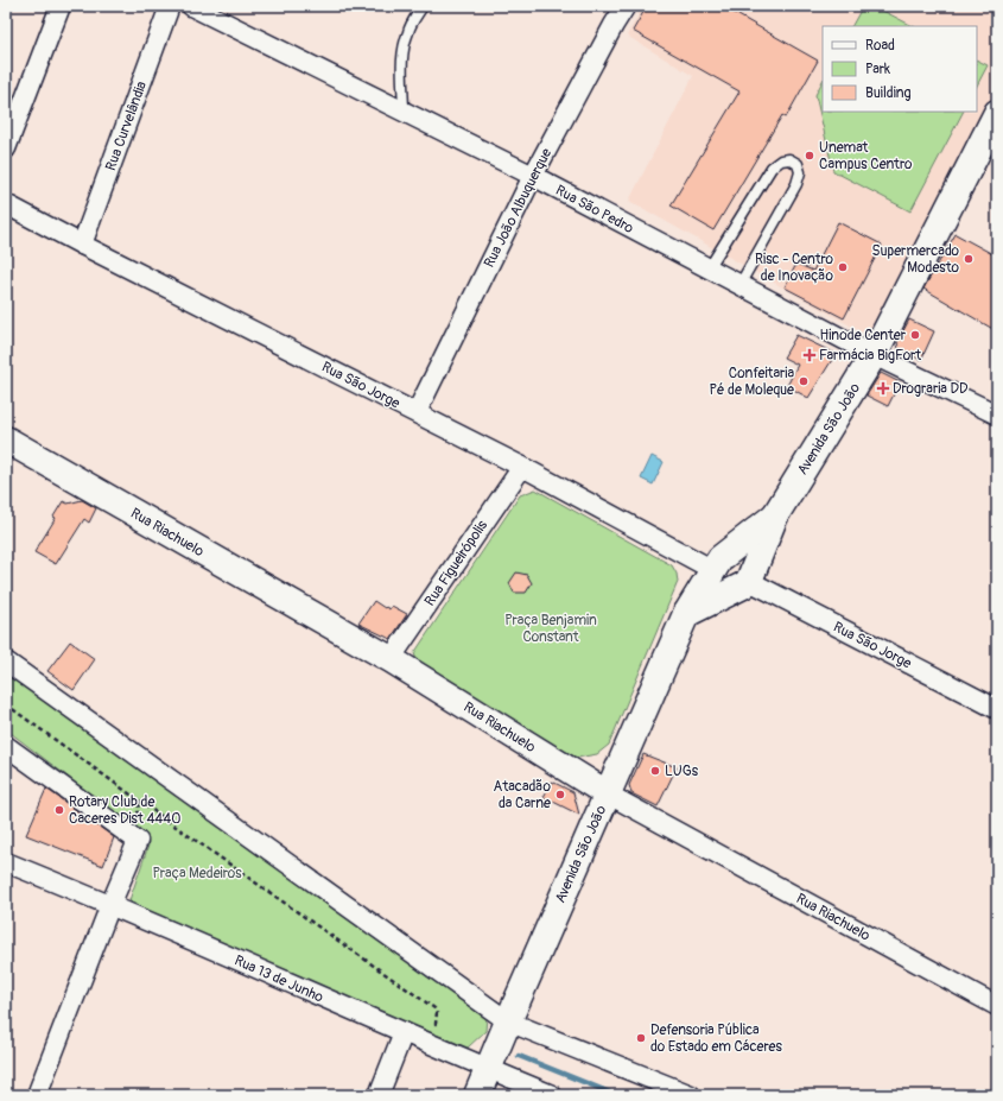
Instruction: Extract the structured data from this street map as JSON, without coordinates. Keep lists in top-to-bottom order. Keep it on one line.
{"streets":{"main road":["Avenida São João","Rua Riachuelo"],"street":["Rua Curvelândia","Rua João Albuquerque","Rua São Pedro","Rua São Jorge","Rua Figueirópolis","Rua 13 de Junho"]},"crossings":[["Rua Curvelândia","Rua São Jorge"],["Rua João Albuquerque","Rua São Pedro"],["Rua João Albuquerque","Rua São Jorge"],["Rua São Pedro","Avenida São João"],["Rua São Jorge","Avenida São João"],["Rua São Jorge","Rua Figueirópolis"],["Avenida São João","Rua Riachuelo"],["Avenida São João","Rua 13 de Junho"],["Rua Riachuelo","Rua Figueirópolis"]],"parks":["Praça Benjamin Constant","Praça Medeiros"],"places":{"other":["Unemat Campus Centro","Supermercado Modesto","Risc - Centro de Inovação","Hinode Center","Confeitaria Pé de Moleque","LUGs","Atacadão da Carne","Rotary Club de Caceres Dist 4440","Defensoria Pública do Estado em Cáceres"],"health":["Farmácia BigFort","Drograria DD"]},"legend":["Road","Park","Building"]}
